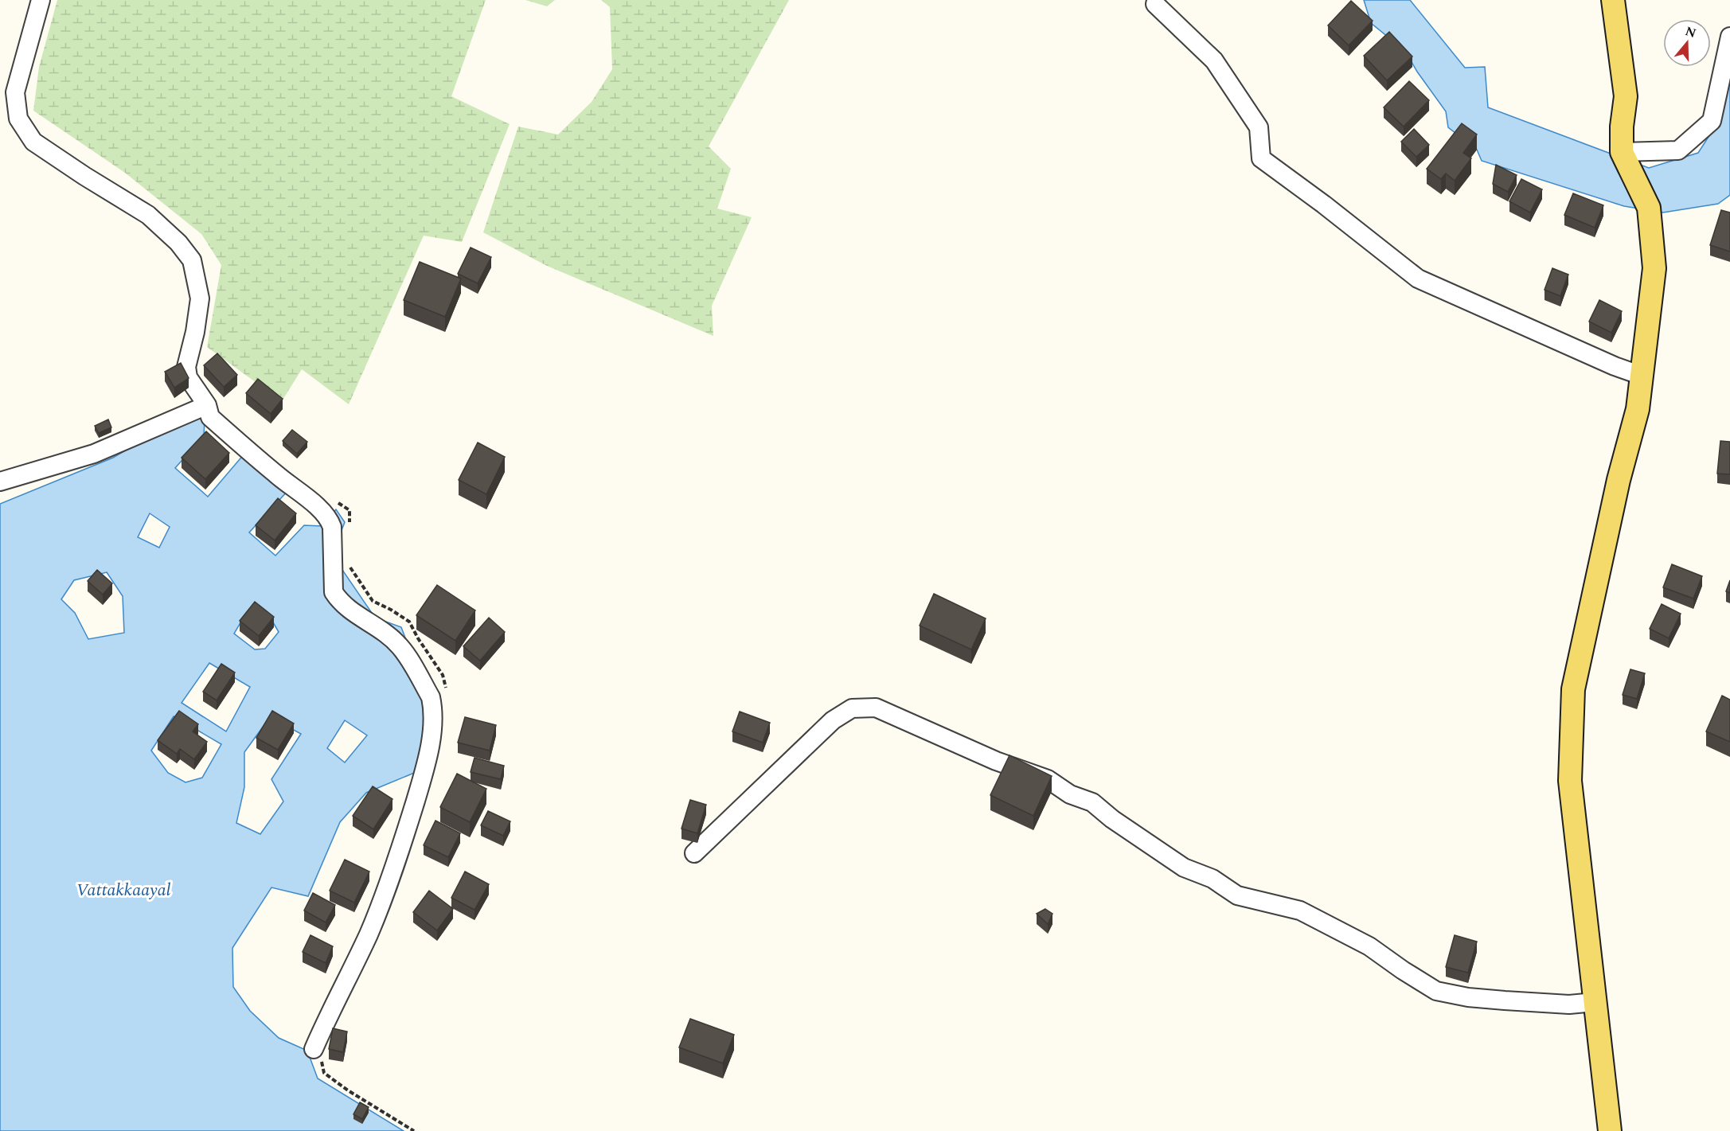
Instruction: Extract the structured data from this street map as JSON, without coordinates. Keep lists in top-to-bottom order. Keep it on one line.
{"water":["Vattakkaayal"],"north":"top"}
